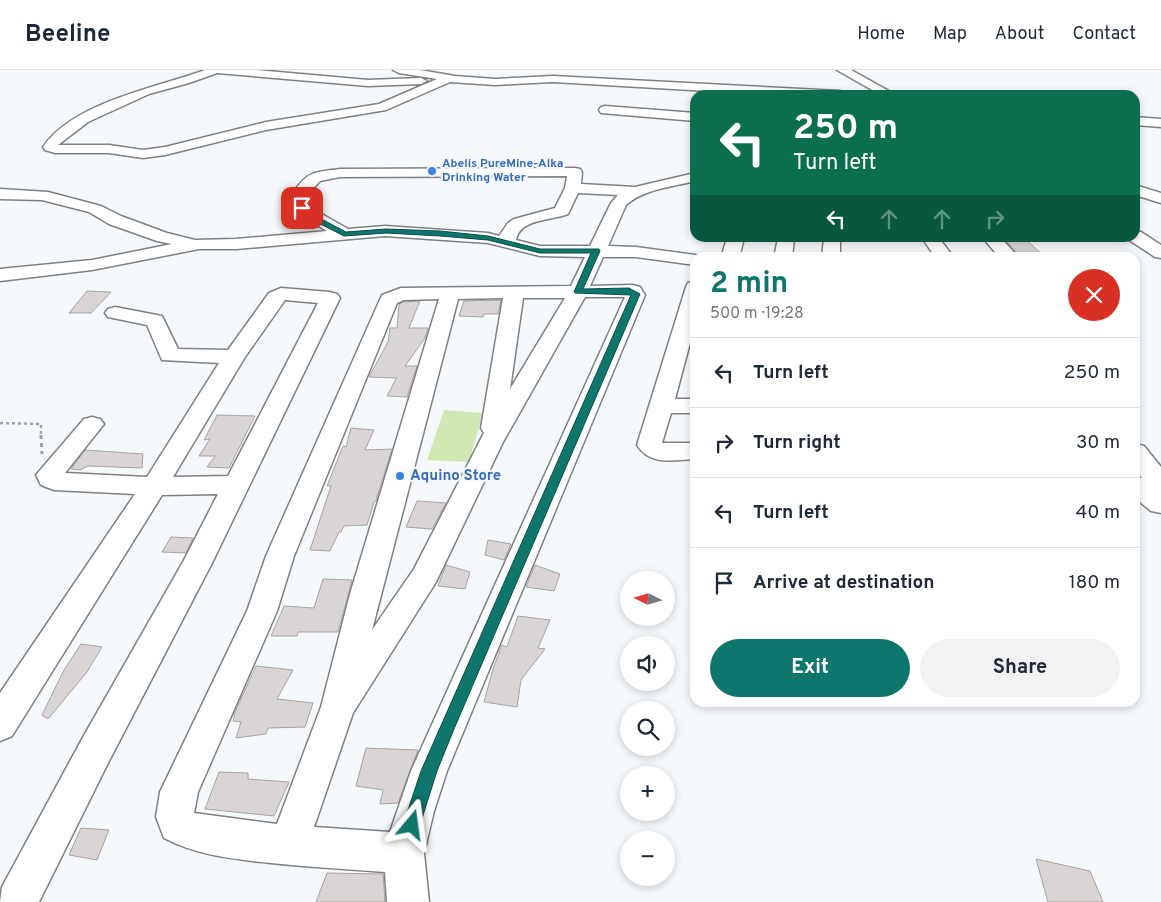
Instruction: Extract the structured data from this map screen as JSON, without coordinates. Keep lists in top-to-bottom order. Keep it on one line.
{"places":["Abelis PureMine-Alka Drinking Water","Aquino Store"],"north":"left","page":{"header":"Beeline","nav":["Home","Map","About","Contact"],"turn":["250 m","Turn left"],"heading":["2 min","500 m · 19:28"],"list":[{"name":"Turn left","value":"250 m"},{"name":"Turn right","value":"30 m"},{"name":"Turn left","value":"40 m"},{"name":"Arrive at destination","value":"180 m"}],"map_buttons":["+","−"],"buttons":["Exit","Share"]}}
